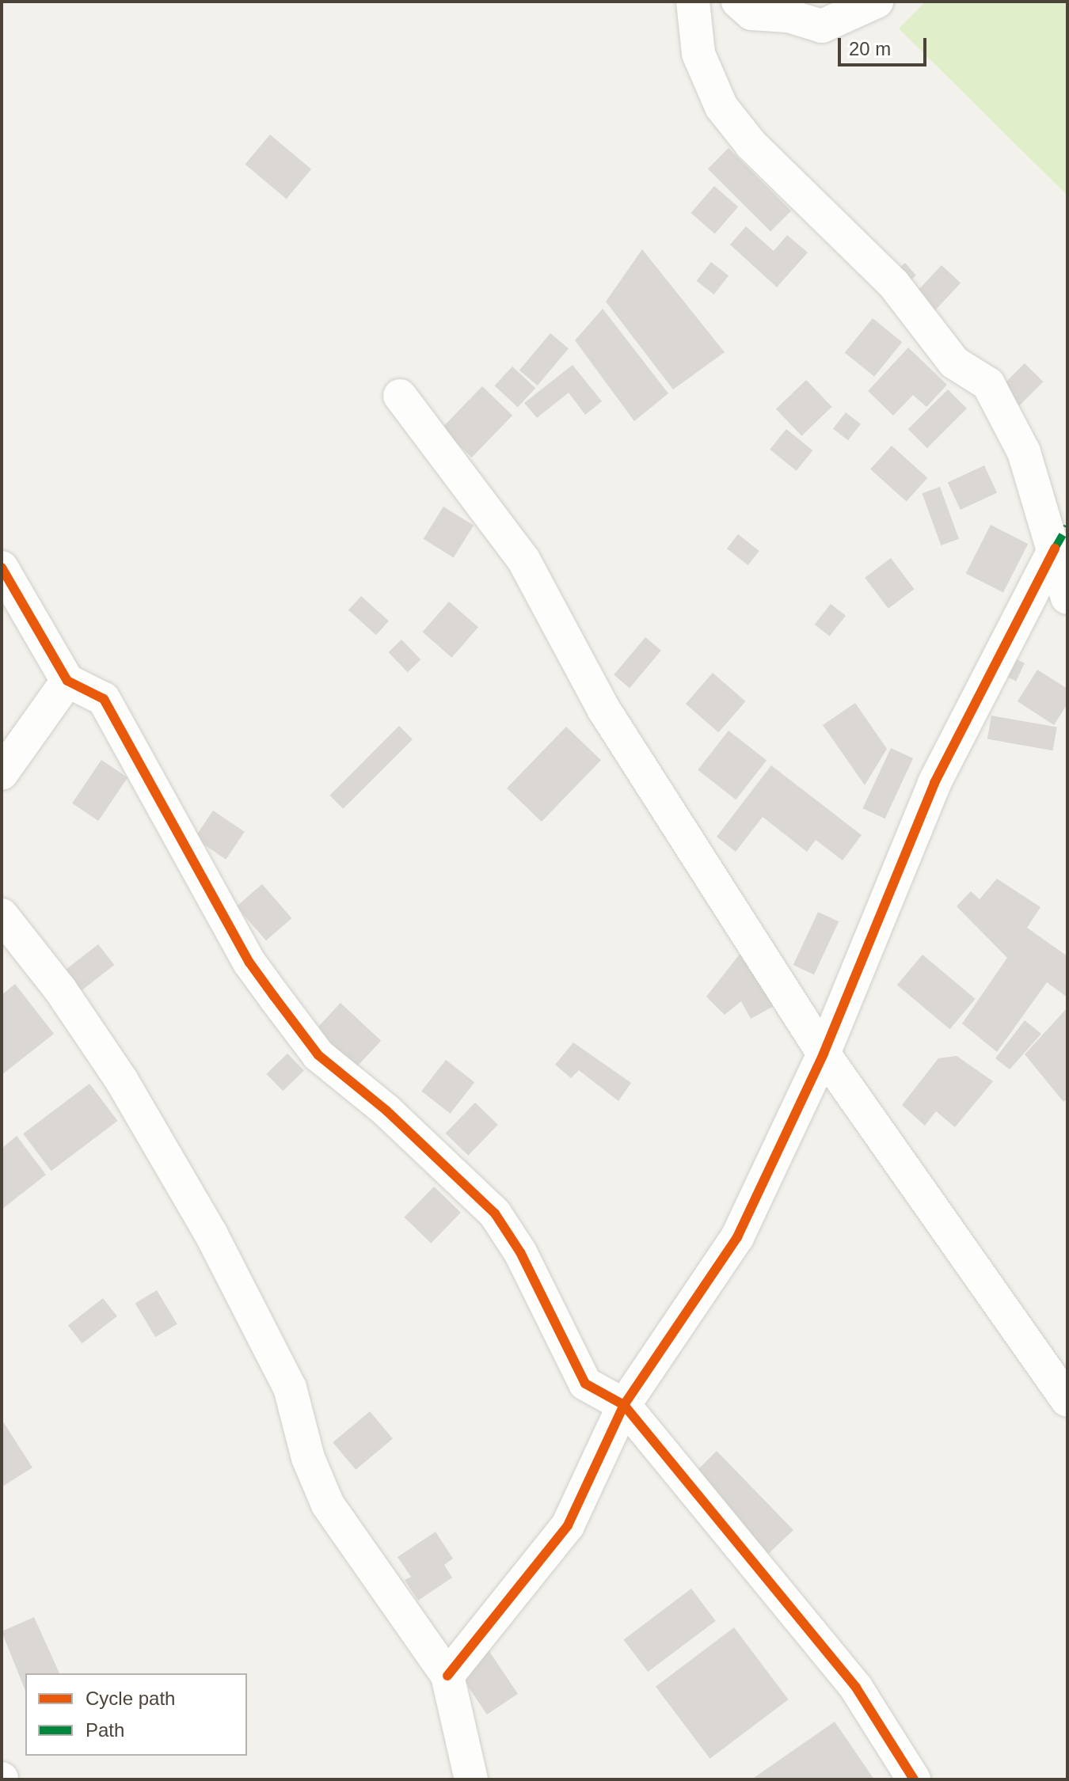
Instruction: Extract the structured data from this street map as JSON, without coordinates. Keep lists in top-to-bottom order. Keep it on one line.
{"legend":["Cycle path","Path"],"scale_bar":"20 m"}
